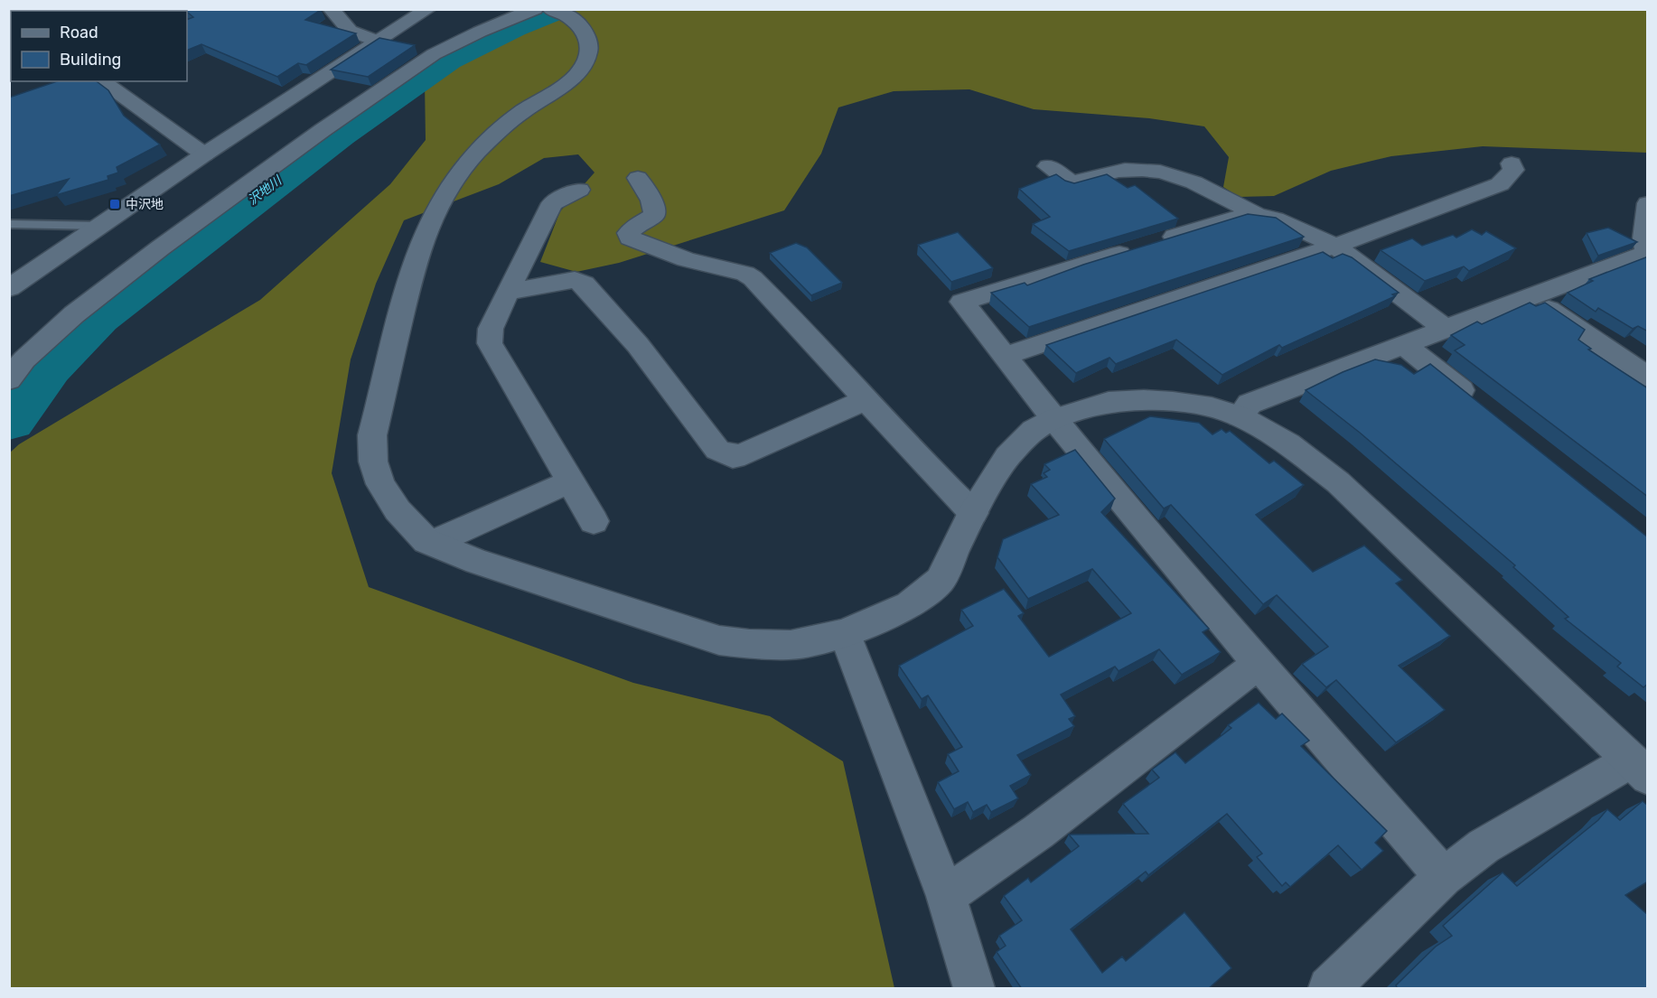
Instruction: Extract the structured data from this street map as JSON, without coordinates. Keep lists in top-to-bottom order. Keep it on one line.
{"water":["沢地川"],"places":{"transit":["中沢地"]},"legend":["Road","Building"]}
